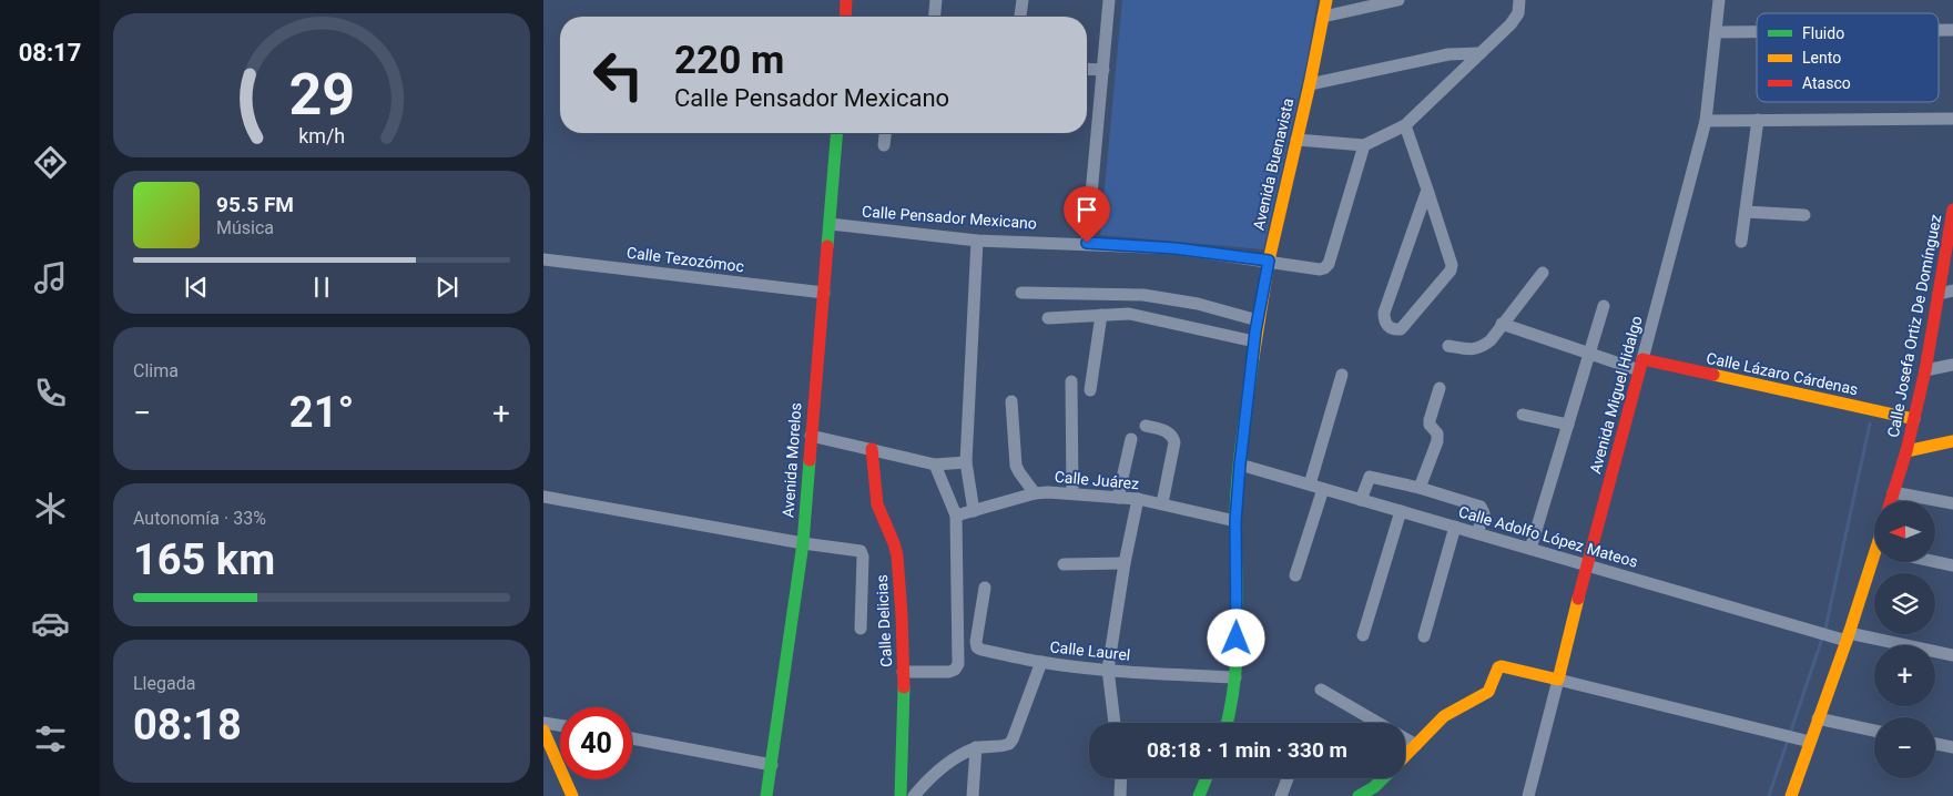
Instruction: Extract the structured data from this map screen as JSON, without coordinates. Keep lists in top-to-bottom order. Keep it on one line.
{"streets":{"street":["Avenida Buenavista","Calle Pensador Mexicano","Calle Tezozómoc","Calle Josefa Ortiz De Domínguez","Calle Lázaro Cárdenas","Avenida Miguel Hidalgo","Avenida Morelos","Calle Juárez","Calle Adolfo López Mateos","Calle Delicias","Calle Laurel"]},"crossings":[["Avenida Buenavista","Calle Pensador Mexicano"],["Avenida Buenavista","Calle Juárez"],["Avenida Buenavista","Calle Adolfo López Mateos"],["Avenida Buenavista","Calle Laurel"],["Calle Pensador Mexicano","Avenida Morelos"],["Calle Tezozómoc","Avenida Morelos"],["Calle Josefa Ortiz De Domínguez","Calle Lázaro Cárdenas"],["Calle Lázaro Cárdenas","Avenida Miguel Hidalgo"],["Avenida Miguel Hidalgo","Calle Adolfo López Mateos"]],"legend":["Fluido","Lento","Atasco"],"north":"left","page":{"tabs":"08:17","turn":["220 m","Calle Pensador Mexicano"],"song":["95.5 FM","Música"],"tile":["Clima",["Autonomía · 33%","165 km"],["Llegada","08:18"]],"heat":["−","21°","+"],"map_buttons":["+","−"],"limit":"40","trip":"08:18 · 1 min · 330 m","gauge":["29","km/h"]}}
